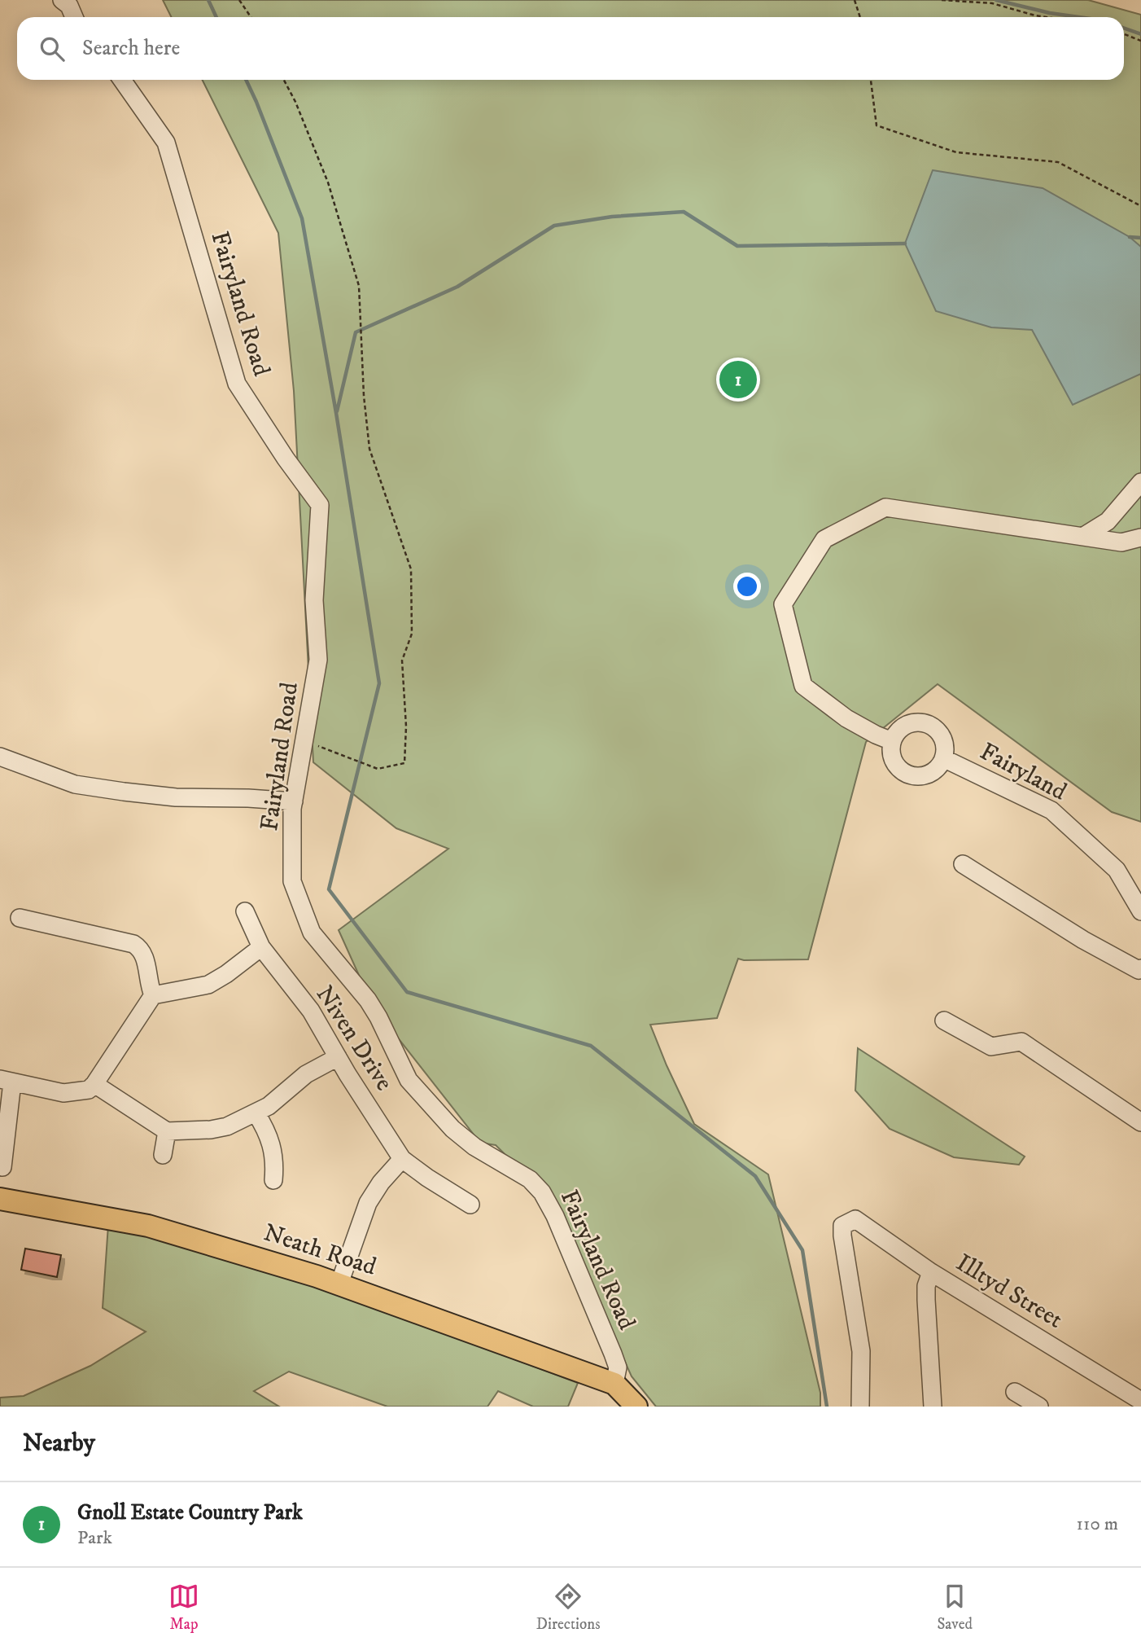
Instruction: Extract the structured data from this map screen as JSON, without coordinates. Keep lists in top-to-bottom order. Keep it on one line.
{"streets":{"main road":["Neath Road"],"street":["Fairyland Road","Fairyland","Niven Drive","Illtyd Street"]},"crossings":[["Fairyland Road","Neath Road"]],"page":{"search":"Search here","pins":"1","heading":"Nearby","list":[{"mark":"1","name":"Gnoll Estate Country Park","note":"Park","value":"110 m"}],"nav":["Map","Directions","Saved"]}}
